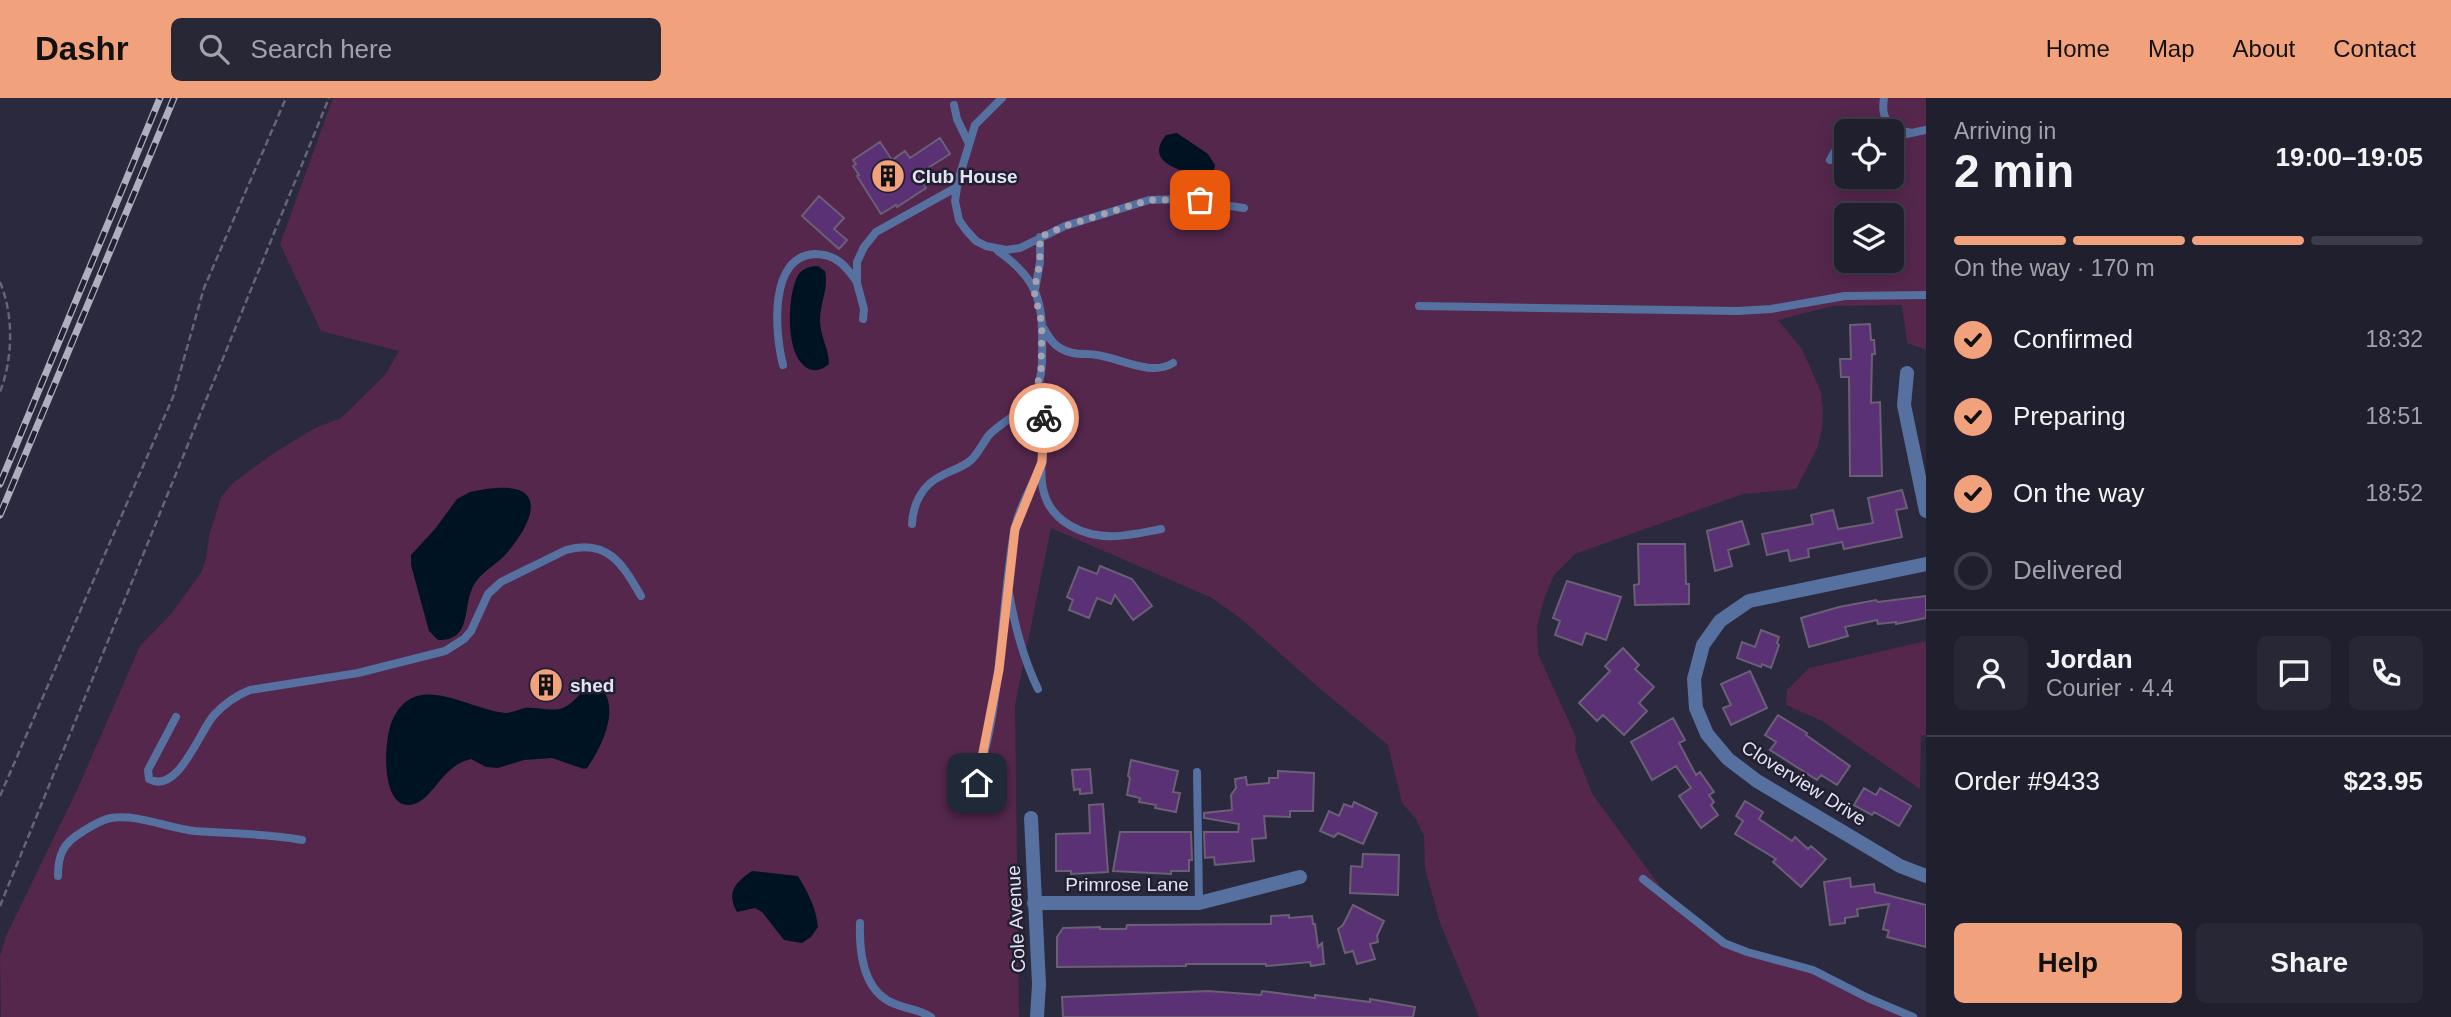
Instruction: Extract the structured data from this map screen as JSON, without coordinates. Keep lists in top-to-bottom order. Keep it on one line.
{"streets":{"street":["Cloverview Drive","Primrose Lane","Cole Avenue"]},"crossings":[["Primrose Lane","Cole Avenue"]],"places":{"building":["Club House","shed"]},"page":{"header":"Dashr","search":"Search here","nav":["Home","Map","About","Contact"],"heading":["2 min","Arriving in","19:00–19:05"],"panel":["Jordan","Courier · 4.4","Order #9433","$23.95"],"bar":"On the way · 170 m","list":[["Confirmed","18:32"],["Preparing","18:51"],["On the way","18:52"],"Delivered"],"buttons":["Help","Share"]}}
